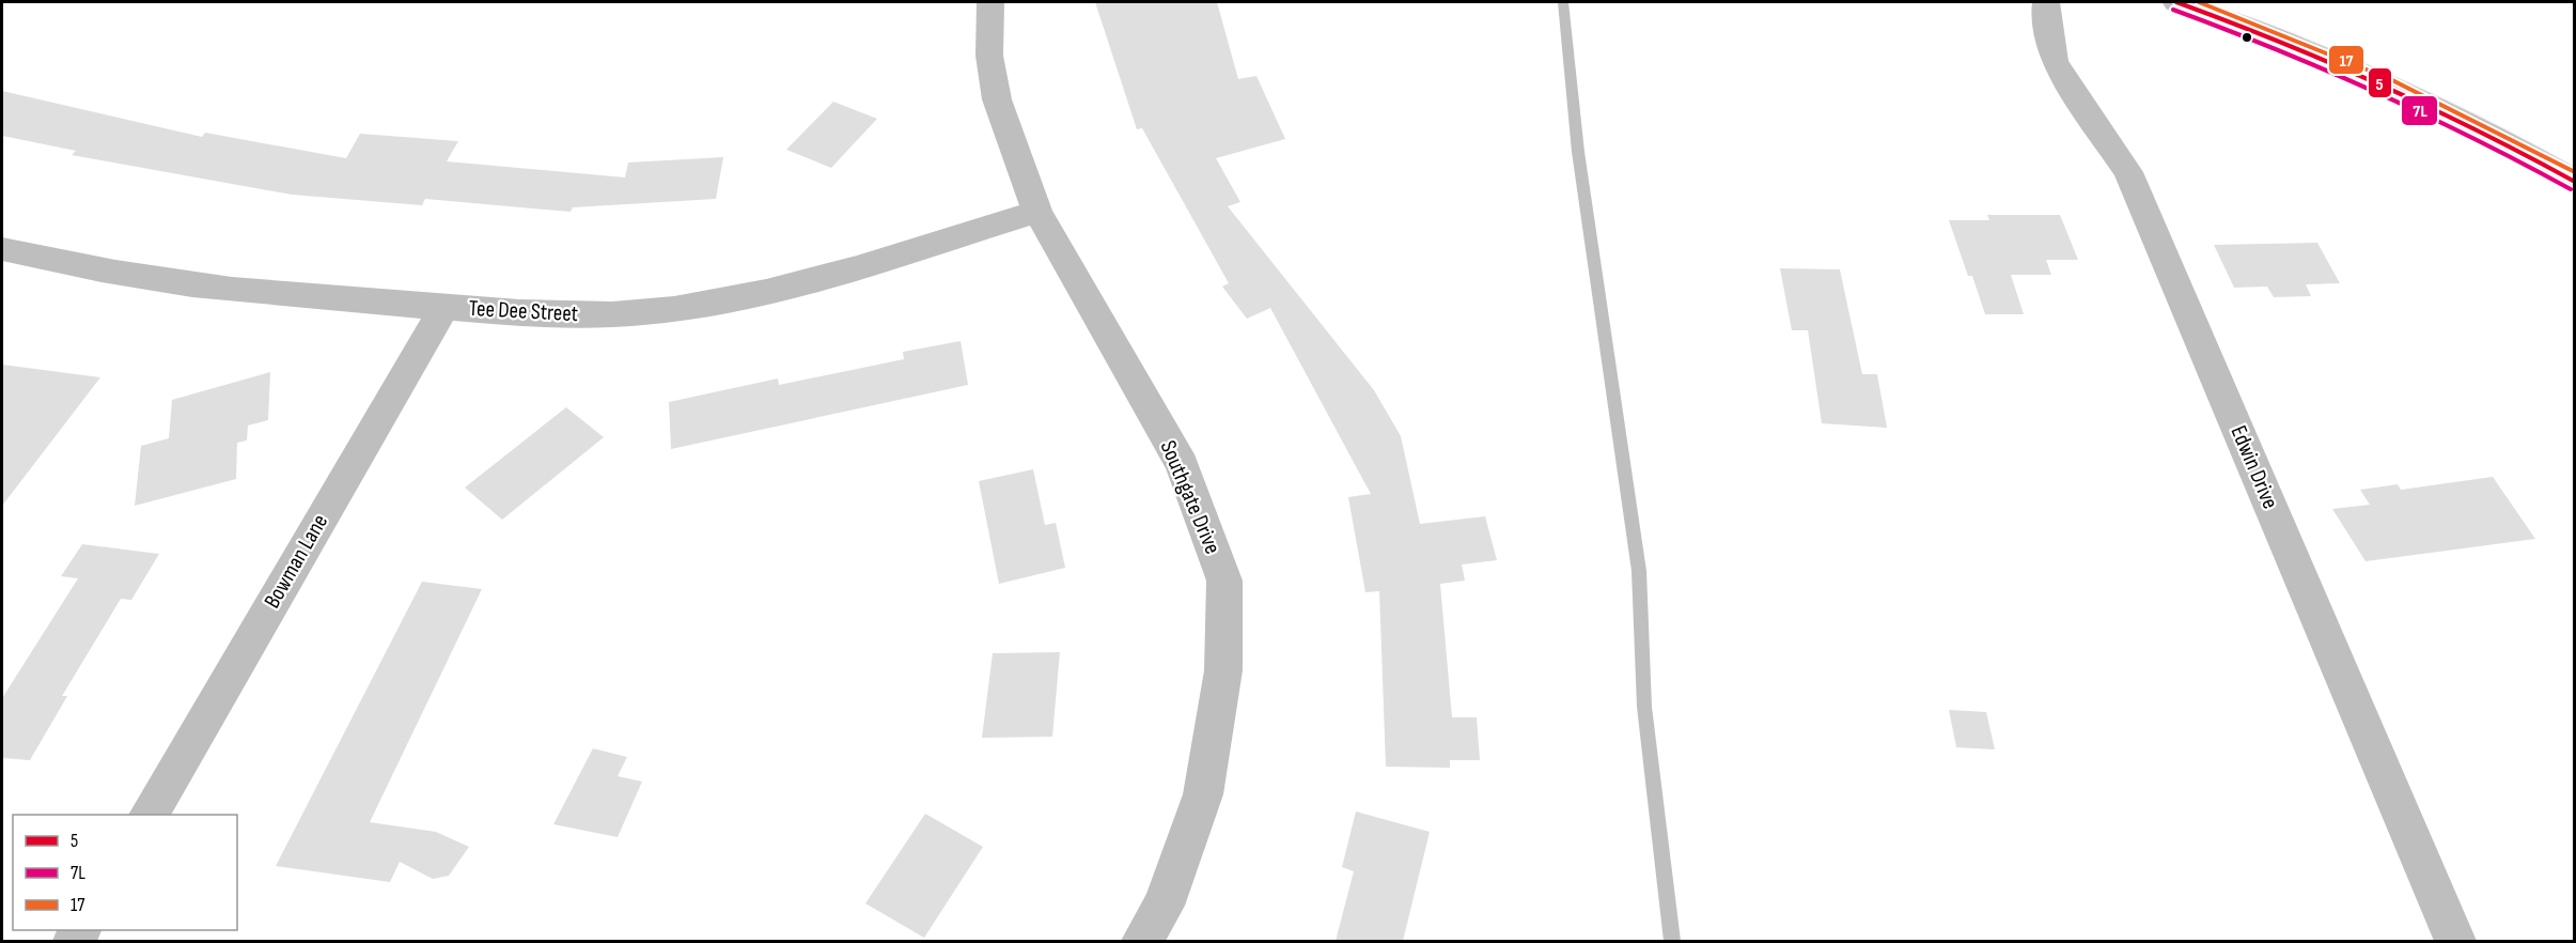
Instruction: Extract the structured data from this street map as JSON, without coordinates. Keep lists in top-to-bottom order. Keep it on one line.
{"streets":{"street":["Tee Dee Street","Edwin Drive","Southgate Drive","Bowman Lane"]},"crossings":[["Tee Dee Street","Southgate Drive"],["Tee Dee Street","Bowman Lane"]],"lines":["transit line 5","transit line 17","transit line 7L"],"legend":["5","7L","17"]}
